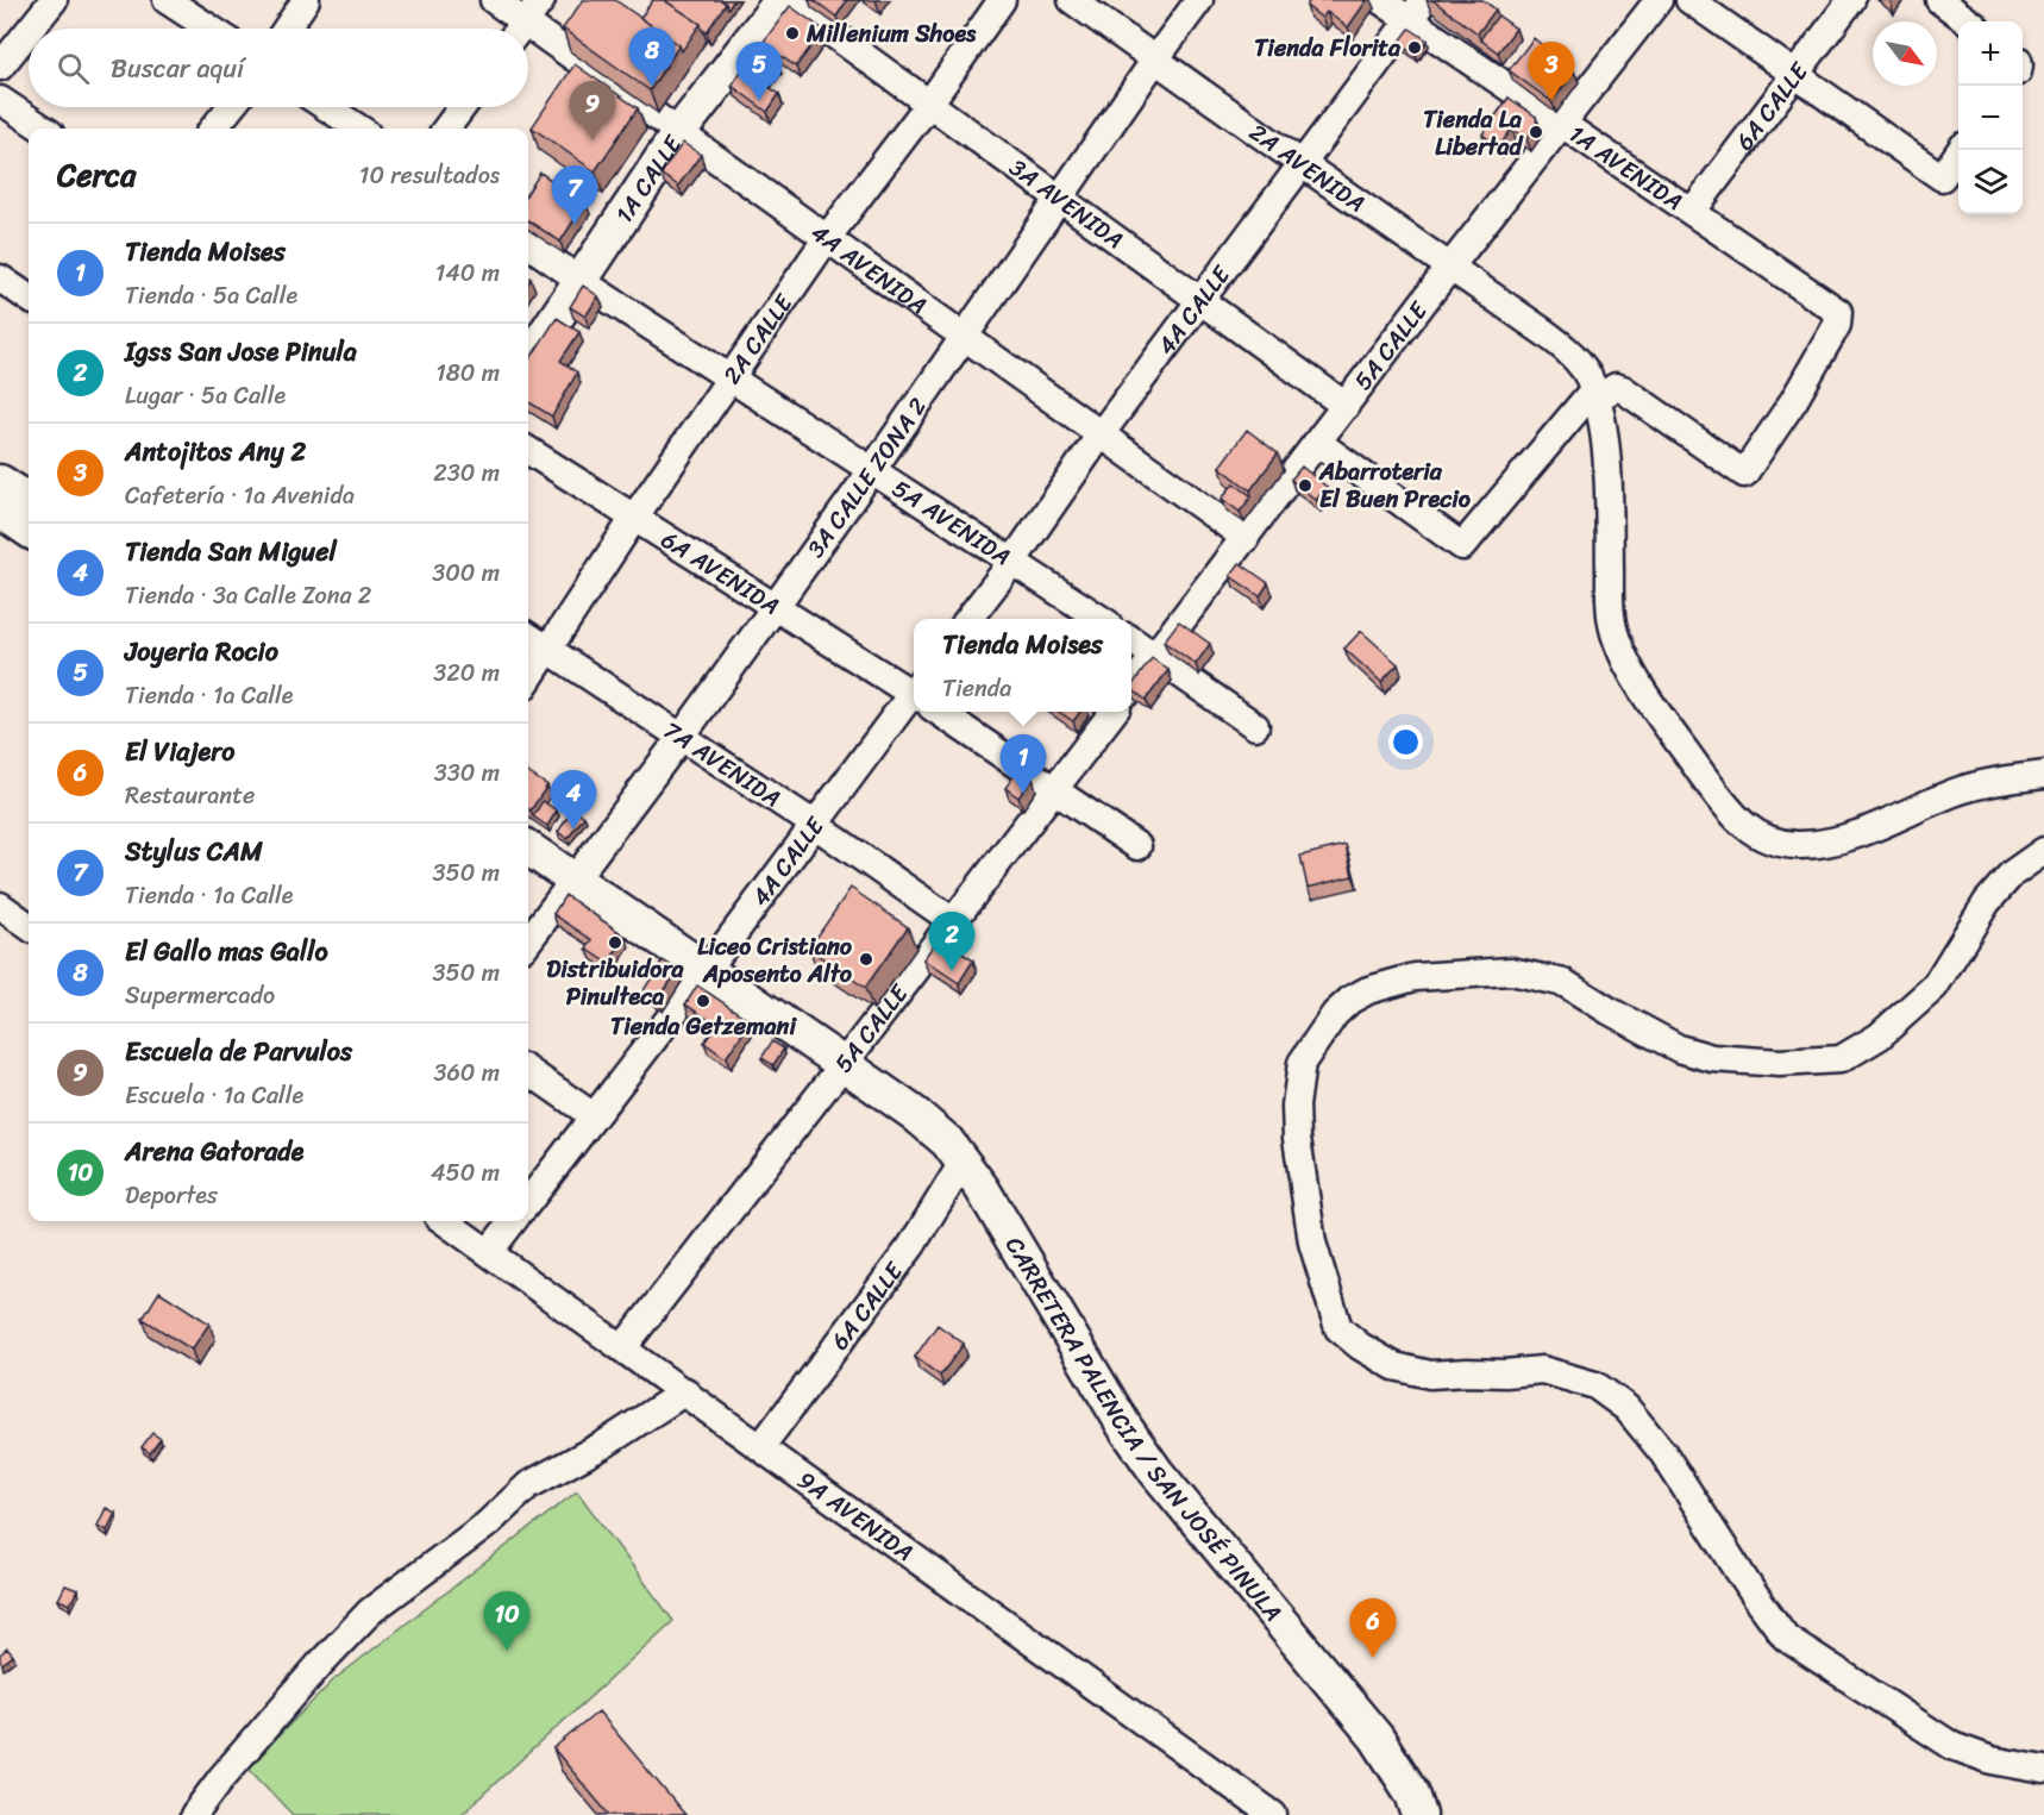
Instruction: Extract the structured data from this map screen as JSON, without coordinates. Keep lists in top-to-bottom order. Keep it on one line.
{"streets":{"main road":["1A CALLE","CARRETERA PALENCIA / SAN JOSÉ PINULA"],"street":["6A CALLE","2A AVENIDA","1A AVENIDA","3A AVENIDA","4A AVENIDA","4A CALLE","2A CALLE","5A CALLE","3A CALLE ZONA 2","5A AVENIDA","6A AVENIDA","7A AVENIDA","9A AVENIDA"]},"crossings":[["6A CALLE","1A AVENIDA"],["6A CALLE","CARRETERA PALENCIA / SAN JOSÉ PINULA"],["6A CALLE","9A AVENIDA"],["2A AVENIDA","1A AVENIDA"],["2A AVENIDA","4A CALLE"],["2A AVENIDA","5A CALLE"],["2A AVENIDA","3A CALLE ZONA 2"],["1A AVENIDA","4A CALLE"],["1A AVENIDA","5A CALLE"],["1A CALLE","3A AVENIDA"],["1A CALLE","4A AVENIDA"],["1A CALLE","5A AVENIDA"],["3A AVENIDA","4A CALLE"],["3A AVENIDA","2A CALLE"],["3A AVENIDA","5A CALLE"],["3A AVENIDA","3A CALLE ZONA 2"],["4A AVENIDA","4A CALLE"],["4A AVENIDA","2A CALLE"],["4A AVENIDA","5A CALLE"],["4A AVENIDA","3A CALLE ZONA 2"],["4A CALLE","5A AVENIDA"],["4A CALLE","7A AVENIDA"],["4A CALLE","CARRETERA PALENCIA / SAN JOSÉ PINULA"],["2A CALLE","5A AVENIDA"],["2A CALLE","6A AVENIDA"],["2A CALLE","7A AVENIDA"],["5A CALLE","6A AVENIDA"],["5A CALLE","7A AVENIDA"],["5A CALLE","CARRETERA PALENCIA / SAN JOSÉ PINULA"],["5A CALLE","9A AVENIDA"],["3A CALLE ZONA 2","5A AVENIDA"],["3A CALLE ZONA 2","6A AVENIDA"],["3A CALLE ZONA 2","7A AVENIDA"],["3A CALLE ZONA 2","CARRETERA PALENCIA / SAN JOSÉ PINULA"]],"places":["Millenium Shoes","Tienda Florita","Tienda La Libertad","Abarroteria El Buen Precio","Distribuidora Pinulteca","Liceo Cristiano Aposento Alto","Tienda Getzemani"],"north":"bottom right","page":{"map_buttons":["+","−"],"pins":["8","3","5","9","7","1","4","2","10","6"],"search":"Buscar aquí","heading":["Cerca","10 resultados"],"list":[{"mark":"1","name":"Tienda Moises","note":"Tienda · 5a Calle","value":"140 m"},{"mark":"2","name":"Igss San Jose Pinula","note":"Lugar · 5a Calle","value":"180 m"},{"mark":"3","name":"Antojitos Any 2","note":"Cafetería · 1a Avenida","value":"230 m"},{"mark":"4","name":"Tienda San Miguel","note":"Tienda · 3a Calle Zona 2","value":"300 m"},{"mark":"5","name":"Joyeria Rocio","note":"Tienda · 1a Calle","value":"320 m"},{"mark":"6","name":"El Viajero","note":"Restaurante","value":"330 m"},{"mark":"7","name":"Stylus CAM","note":"Tienda · 1a Calle","value":"350 m"},{"mark":"8","name":"El Gallo mas Gallo","note":"Supermercado","value":"350 m"},{"mark":"9","name":"Escuela de Parvulos","note":"Escuela · 1a Calle","value":"360 m"},{"mark":"10","name":"Arena Gatorade","note":"Deportes","value":"450 m"}],"popup":["Tienda Moises","Tienda"]}}
